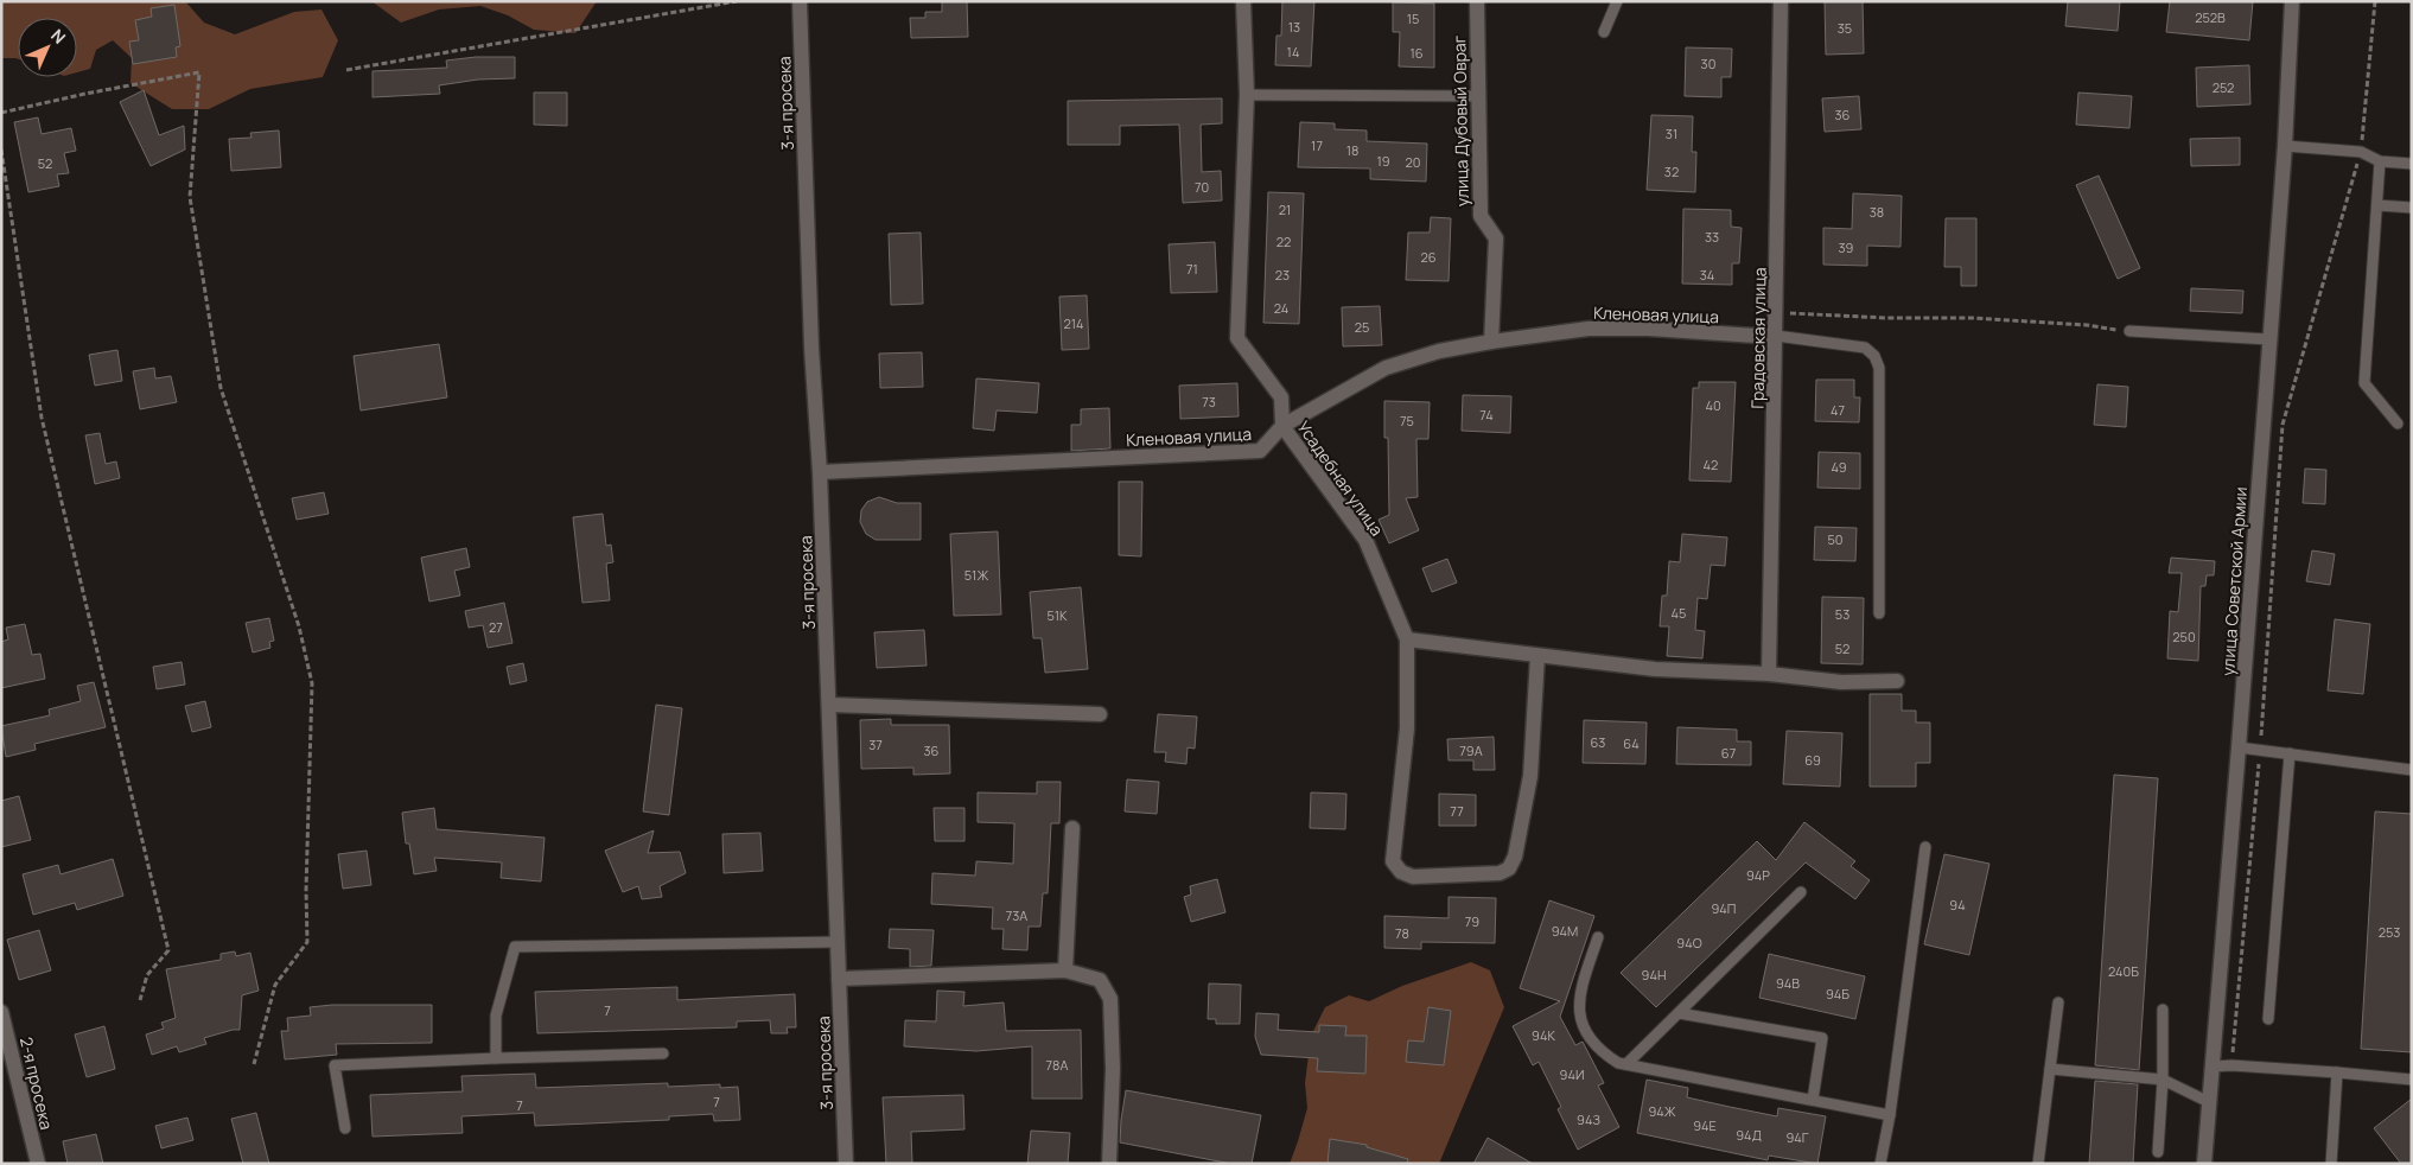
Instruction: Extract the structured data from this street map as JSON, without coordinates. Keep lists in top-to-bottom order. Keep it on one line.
{"streets":{"street":["3-я просека","улица Дубовый Овраг","Кленовая улица","Градовская улица","Усадебная улица","улица Советской Армии","2-я просека"]},"crossings":[["3-я просека","Кленовая улица"],["улица Дубовый Овраг","Кленовая улица"],["Кленовая улица","Градовская улица"],["Кленовая улица","Усадебная улица"]],"house_numbers":["252В","15","13","35","14","16","30","252","36","31","17","18","19","20","52","32","70","21","38","33","22","39","26","71","23","34","24","214","25","73","40","47","74","75","42","49","50","51Ж","45","53","51К","27","250","52","63","64","37","36","79А","67","69","77","94Р","94","94П","73А","79","94М","253","78","94О","240Б","94Н","94В","94Б","7","94К","78А","94И","7","7","94Ж","94З","94Е","94Д","94Г"],"north":"top right"}
